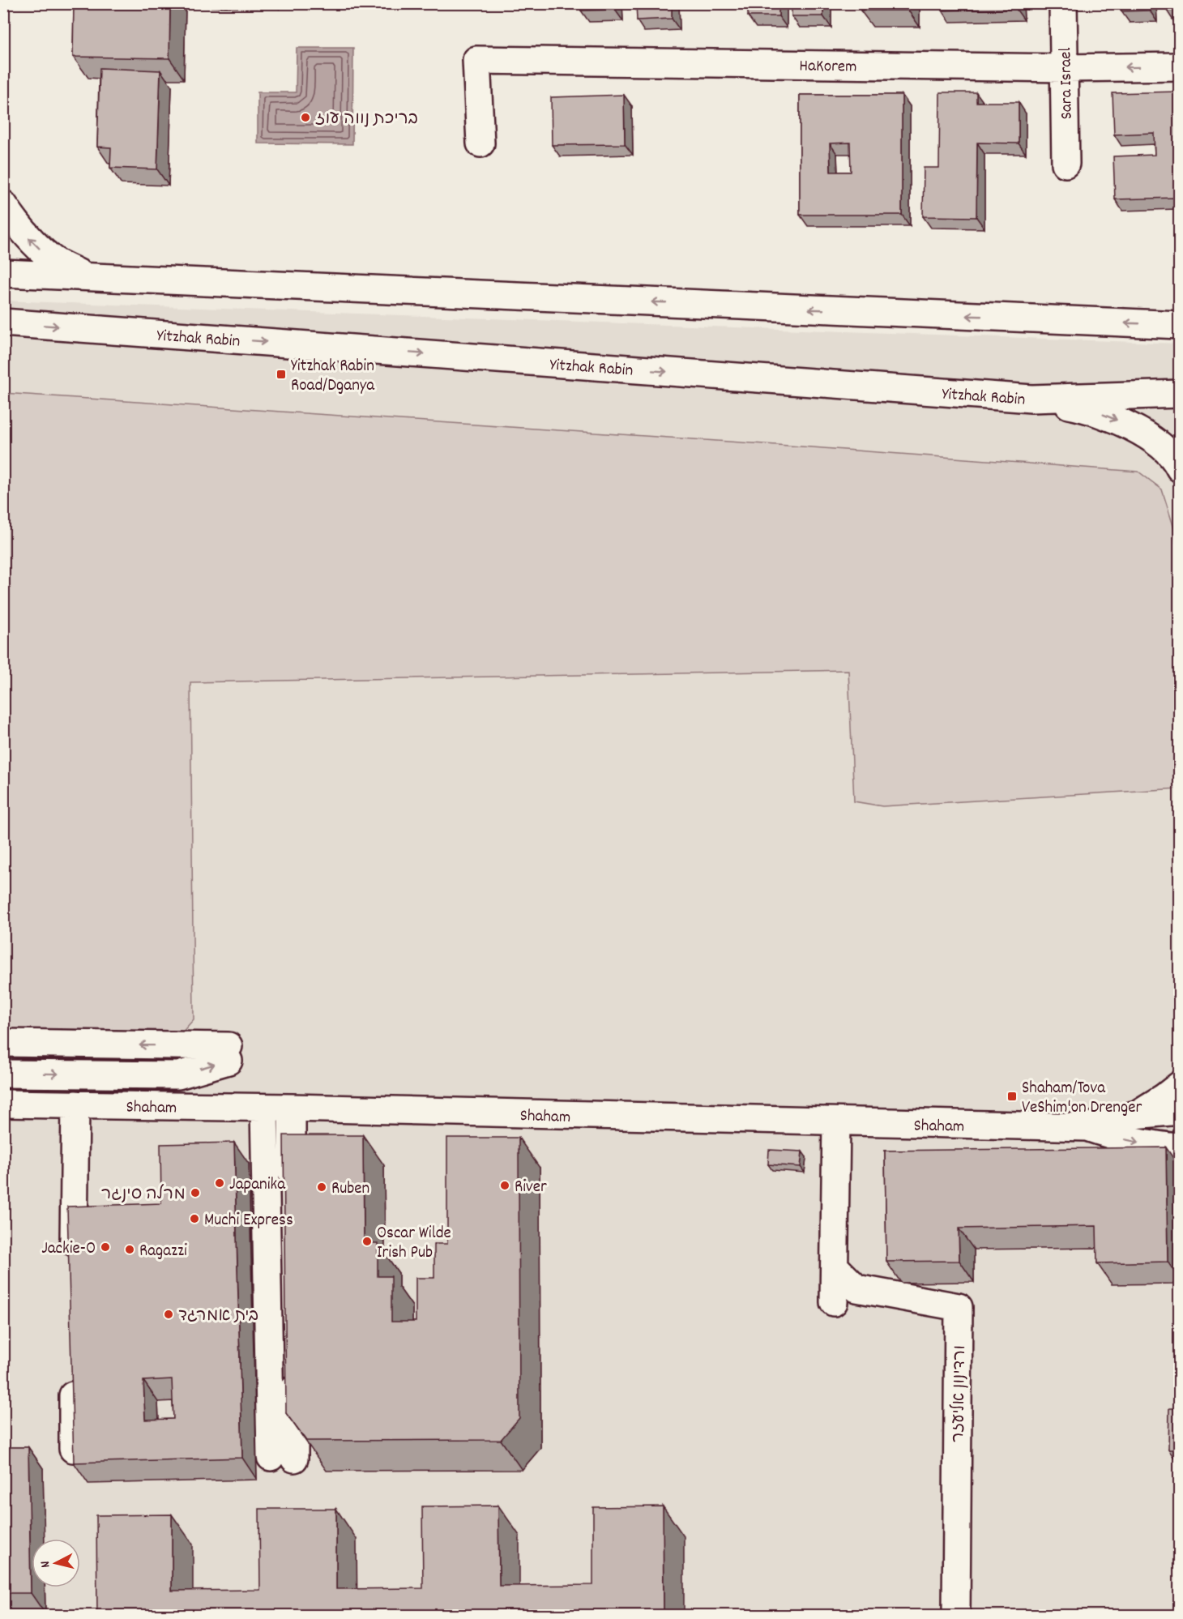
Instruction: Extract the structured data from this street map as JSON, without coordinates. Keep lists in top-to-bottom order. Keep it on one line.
{"streets":{"main road":["HaKorem","Sara Israel","Yitzhak Rabin","Shaham","ורדינון אליעזר"]},"crossings":[["HaKorem","Sara Israel"]],"places":{"other":["בריכת נווה עוז","Japanika","River","Ruben","מרלה סינגר","Muchi Express","Oscar Wilde Irish Pub","Jackie-O","Ragazzi","בית אמרגד"],"transit":["Yitzhak Rabin Road/Dganya","Shaham/Tova VeShim'on Drenger"]},"north":"left"}
